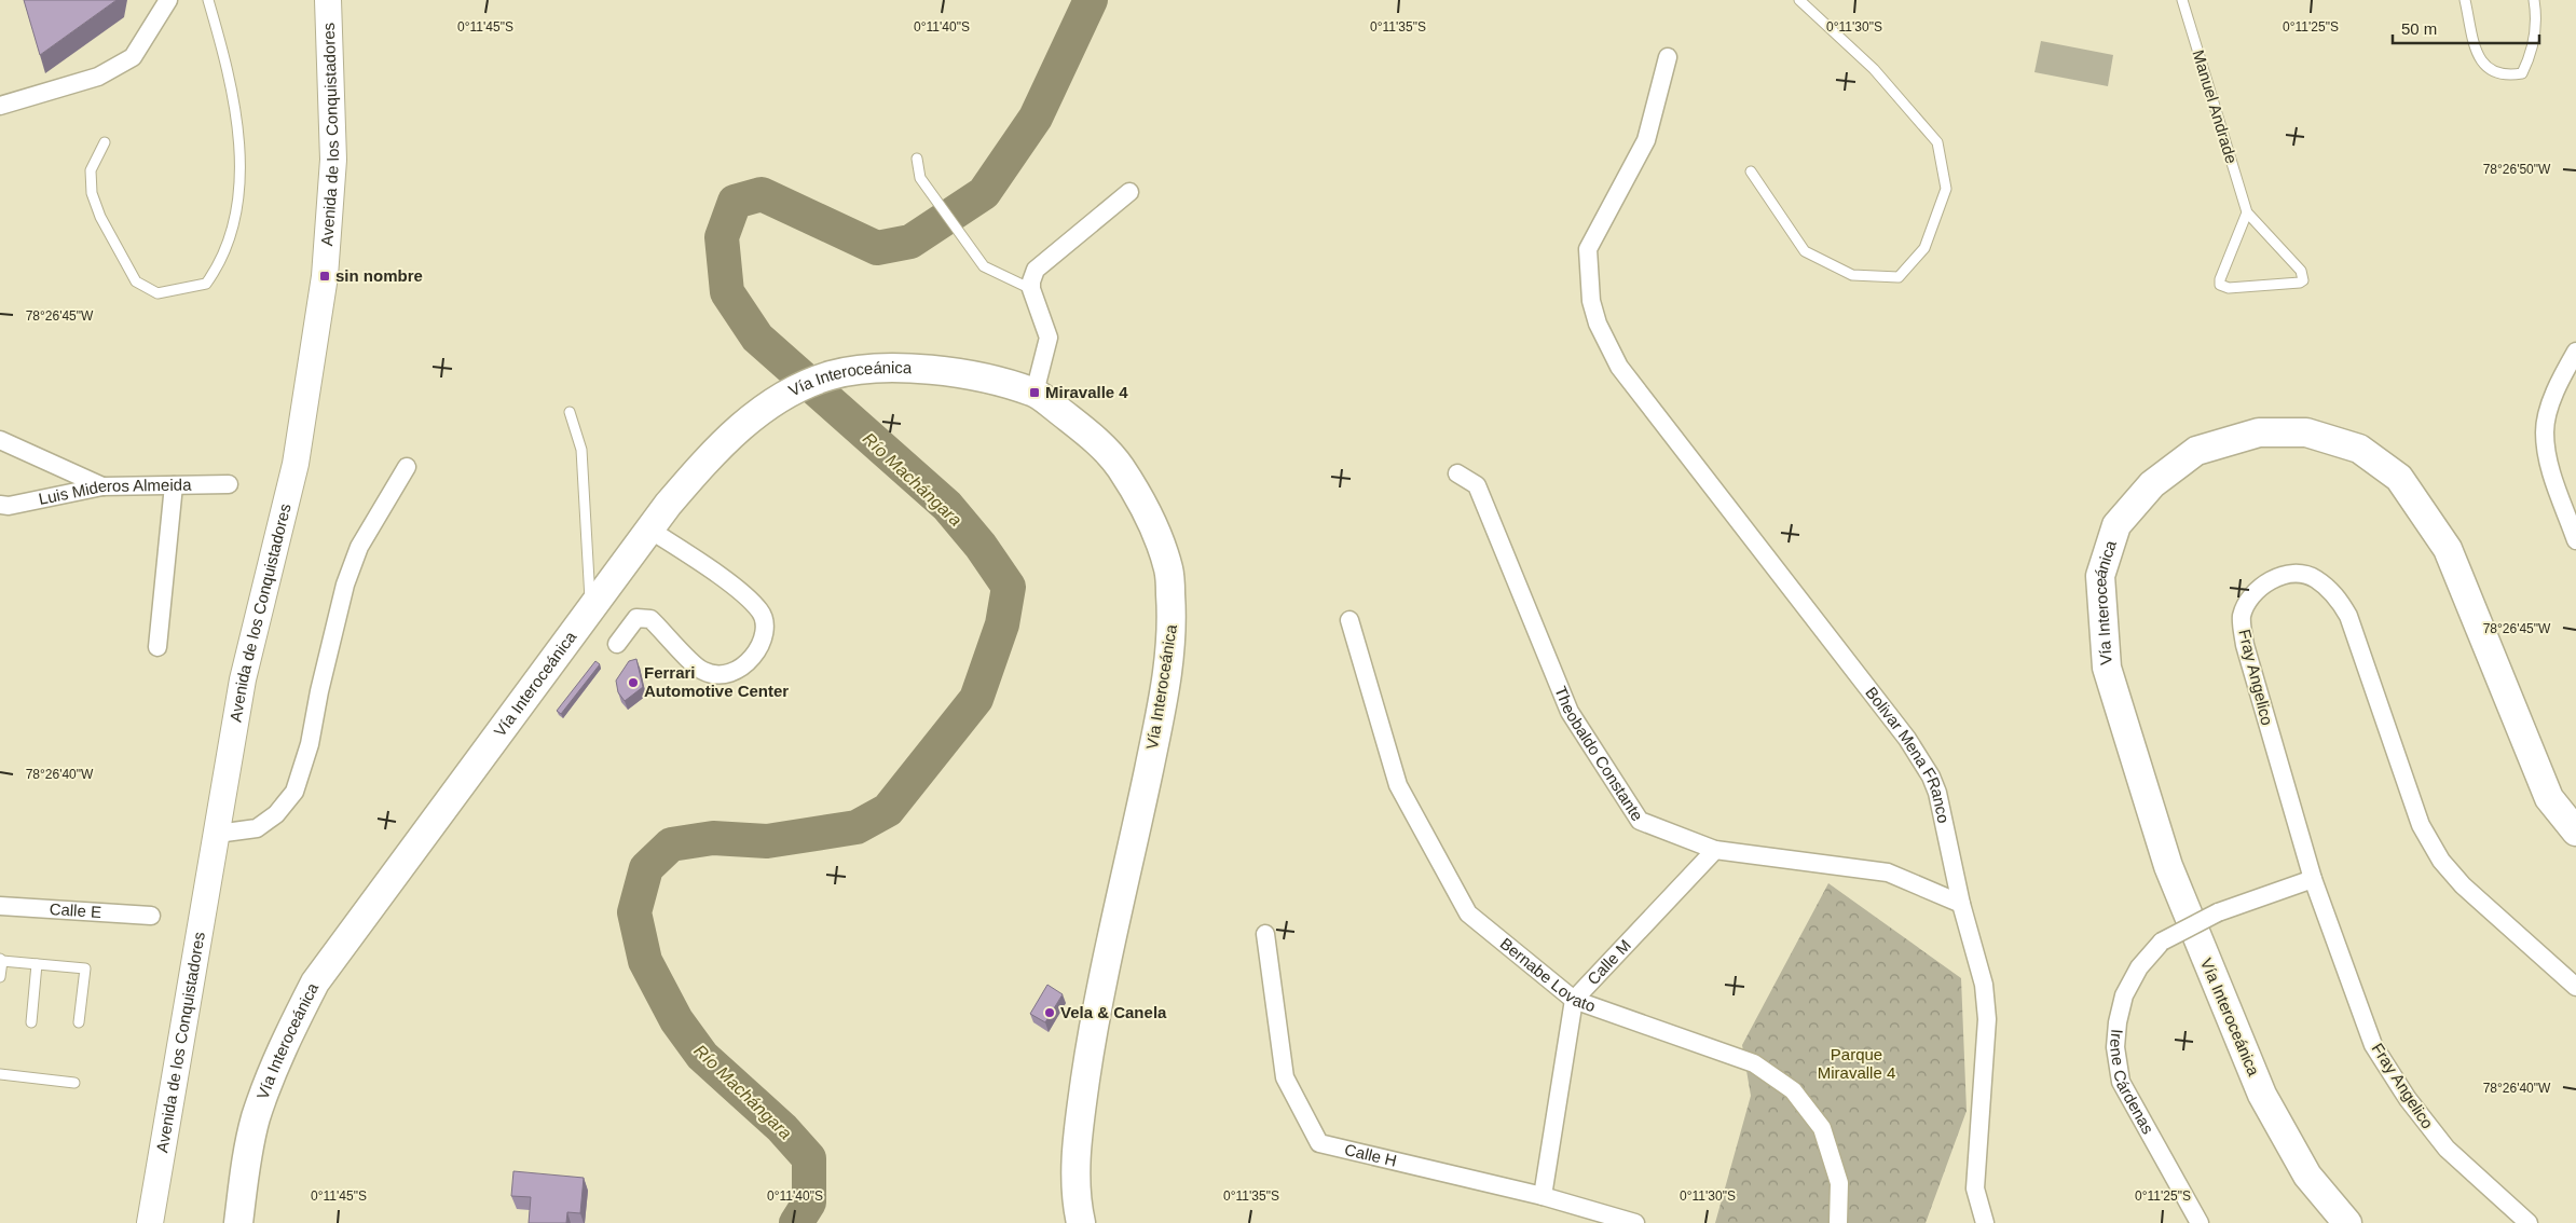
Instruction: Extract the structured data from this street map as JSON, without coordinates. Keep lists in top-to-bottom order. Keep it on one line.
{"streets":{"main road":["Vía Interoceánica"],"street":["Avenida de los Conquistadores","Luis Mideros Almeida","Fray Angelico","Theobaldo Constante","Bolivar Mena FRanco","Calle E","Calle M","Bernabe Lovato","Irene Cárdenas","Calle H"],"lane":["Manuel Andrade"]},"crossings":[["Fray Angelico","Irene Cárdenas"],["Theobaldo Constante","Bolivar Mena FRanco"],["Theobaldo Constante","Calle M"],["Calle M","Bernabe Lovato"]],"water":["Río Machángara"],"parks":["Parque Miravalle 4"],"places":{"transit":["sin nombre","Miravalle 4"],"other":["Ferrari Automotive Center","Vela & Canela"]},"scale_bar":"50 m","coordinates":["0°11'45\"S","0°11'40\"S","0°11'35\"S","0°11'30\"S","0°11'25\"S","78°26'50\"W","78°26'45\"W","78°26'40\"W"]}
